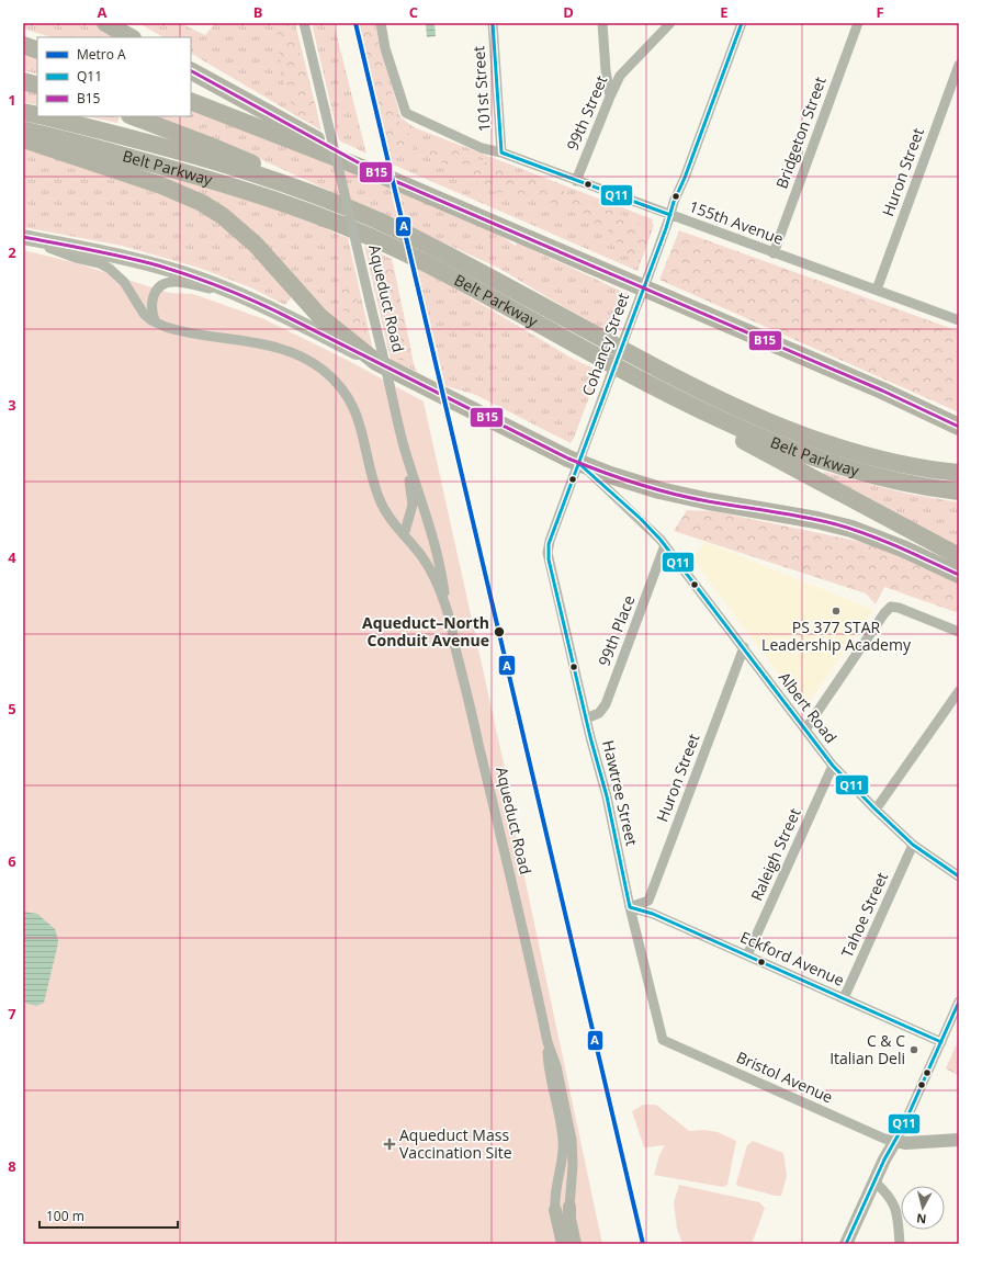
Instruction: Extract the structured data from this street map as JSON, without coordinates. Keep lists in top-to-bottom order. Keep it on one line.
{"streets":{"highway":["Belt Parkway"],"street":["101st Street","99th Street","Bridgeton Street","Huron Street","155th Avenue","Aqueduct Road","Cohancy Street","99th Place","Albert Road","Hawtree Street","Raleigh Street","Tahoe Street","Eckford Avenue","Bristol Avenue"]},"crossings":[["101st Street","155th Avenue"],["99th Street","155th Avenue"],["Bridgeton Street","155th Avenue"],["Huron Street","155th Avenue"],["Huron Street","Albert Road"],["Huron Street","Hawtree Street"],["Huron Street","Eckford Avenue"],["155th Avenue","Cohancy Street"],["Cohancy Street","Albert Road"],["Cohancy Street","Hawtree Street"],["99th Place","Albert Road"],["99th Place","Hawtree Street"],["Albert Road","Raleigh Street"],["Albert Road","Tahoe Street"],["Hawtree Street","Eckford Avenue"],["Hawtree Street","Bristol Avenue"],["Raleigh Street","Eckford Avenue"],["Tahoe Street","Eckford Avenue"]],"places":{"other":["PS 377 STAR Leadership Academy","Aqueduct–North Conduit Avenue","C & C Italian Deli"],"health":["Aqueduct Mass Vaccination Site"]},"lines":["metro line A","transit line Q11","transit line B15"],"legend":["Metro A","Q11","B15"],"scale_bar":"100 m","north":"bottom","grid":{"columns":["A","B","C","D","E","F"],"rows":["1","2","3","4","5","6","7","8"]}}
